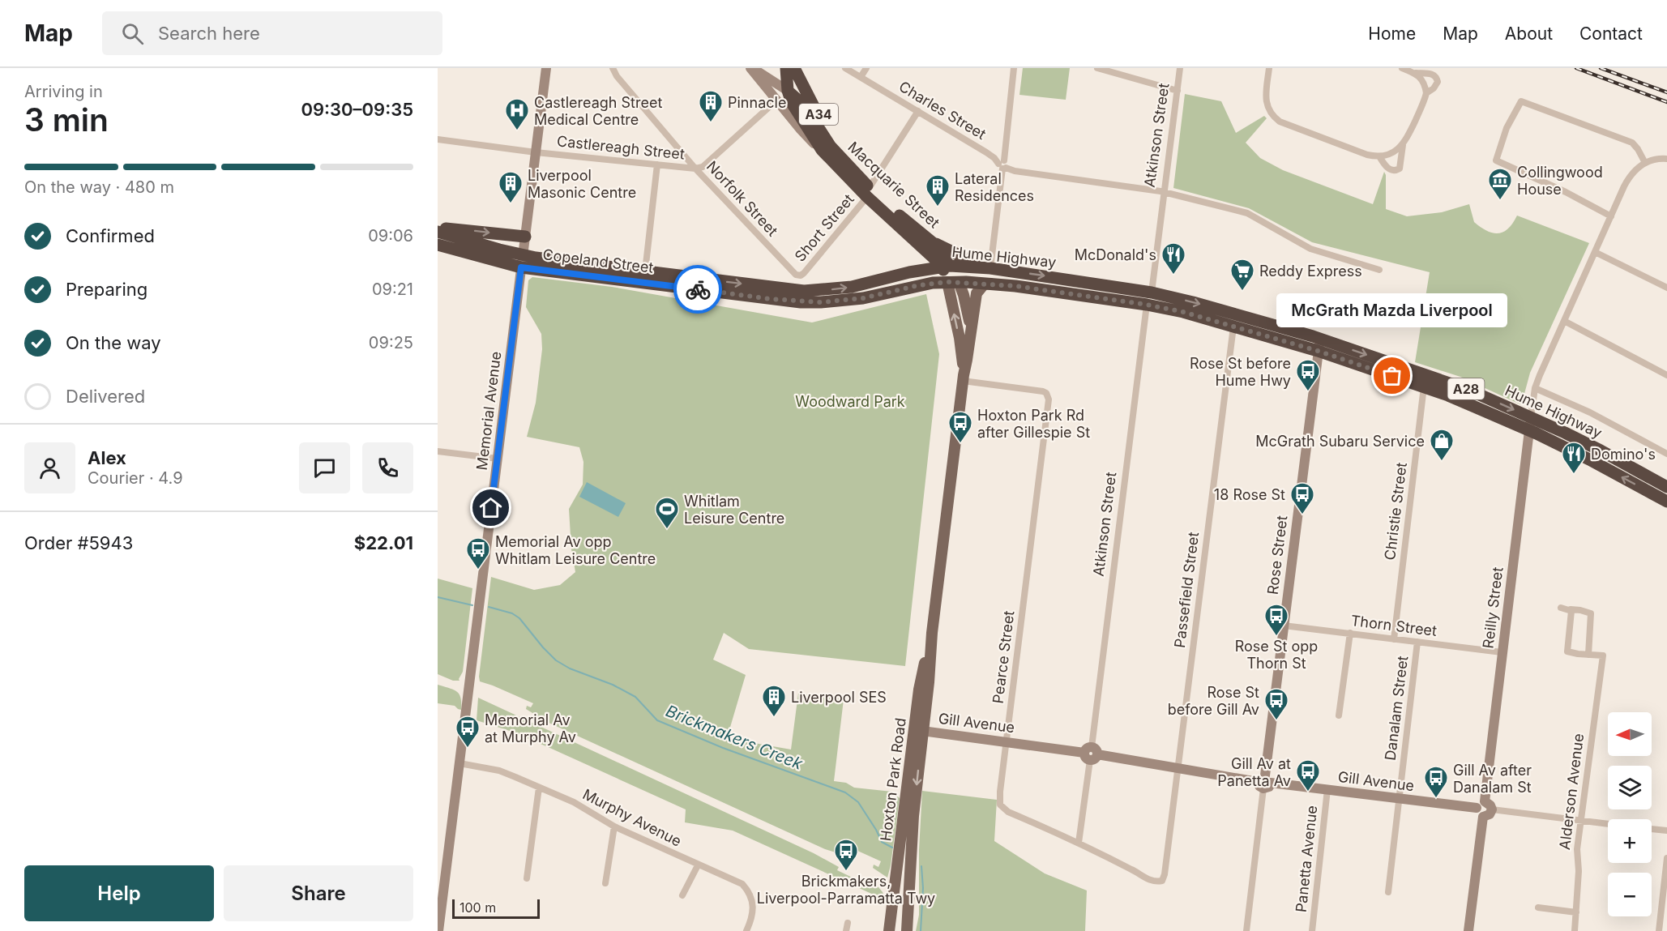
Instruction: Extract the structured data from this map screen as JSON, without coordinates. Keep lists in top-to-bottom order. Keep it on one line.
{"streets":{"highway":["A34","Macquarie Street","Hume Highway","Copeland Street","A28"],"main road":["Hoxton Park Road"],"street":["Charles Street","Atkinson Street","Castlereagh Street","Norfolk Street","Short Street","Memorial Avenue","Christie Street","Rose Street","Passefield Street","Reilly Street","Thorn Street","Pearce Street","Danalam Street","Gill Avenue","Alderson Avenue","Murphy Avenue","Panetta Avenue"]},"crossings":[["Charles Street","Atkinson Street"],["Charles Street","Short Street"],["A34","Macquarie Street"],["A34","Hume Highway"],["A34","Copeland Street"],["A34","Hoxton Park Road"],["Atkinson Street","Hume Highway"],["Atkinson Street","Pearce Street"],["Atkinson Street","Gill Avenue"],["Castlereagh Street","Macquarie Street"],["Castlereagh Street","Norfolk Street"],["Castlereagh Street","Memorial Avenue"],["Macquarie Street","Short Street"],["Macquarie Street","Hume Highway"],["Macquarie Street","Copeland Street"],["Norfolk Street","Short Street"],["Hume Highway","Copeland Street"],["Hume Highway","Christie Street"],["Hume Highway","Rose Street"],["Hume Highway","Passefield Street"],["Hume Highway","Reilly Street"],["Hume Highway","Hoxton Park Road"],["Copeland Street","Memorial Avenue"],["Copeland Street","Hoxton Park Road"],["Memorial Avenue","Murphy Avenue"],["Christie Street","Thorn Street"],["Rose Street","Thorn Street"],["Rose Street","Gill Avenue"],["Passefield Street","Pearce Street"],["Passefield Street","Gill Avenue"],["Reilly Street","Thorn Street"],["Reilly Street","Gill Avenue"],["Thorn Street","Danalam Street"],["Pearce Street","Gill Avenue"],["Pearce Street","Hoxton Park Road"],["Danalam Street","Gill Avenue"],["Gill Avenue","Hoxton Park Road"],["Gill Avenue","Panetta Avenue"]],"water":["Brickmakers Creek"],"parks":["Woodward Park"],"places":{"building":["Pinnacle","Liverpool Masonic Centre","Lateral Residences","Liverpool SES"],"hospital":["Castlereagh Street Medical Centre"],"museum":["Collingwood House"],"restaurant":["McDonald's","Domino's"],"supermarket":["Reddy Express"],"other":["McGrath Mazda Liverpool"],"bus stop":["Rose St before Hume Hwy","Hoxton Park Rd after Gillespie St","18 Rose St","Memorial Av opp Whitlam Leisure Centre","Rose St opp Thorn St","Rose St before Gill Av","Memorial Av at Murphy Av","Gill Av at Panetta Av","Gill Av after Danalam St","Brickmakers, Liverpool-Parramatta Twy"],"shop":["McGrath Subaru Service"],"sports":["Whitlam Leisure Centre"]},"scale_bar":"100 m","north":"left","page":{"header":"Map","search":"Search here","nav":["Home","Map","About","Contact"],"heading":["3 min","Arriving in","09:30–09:35"],"panel":["Alex","Courier · 4.9","Order #5943","$22.01"],"bar":"On the way · 480 m","list":[["Confirmed","09:06"],["Preparing","09:21"],["On the way","09:25"],"Delivered"],"bubble":"McGrath Mazda Liverpool","map_buttons":["+","−"],"buttons":["Help","Share"],"scale":"100 m"}}
